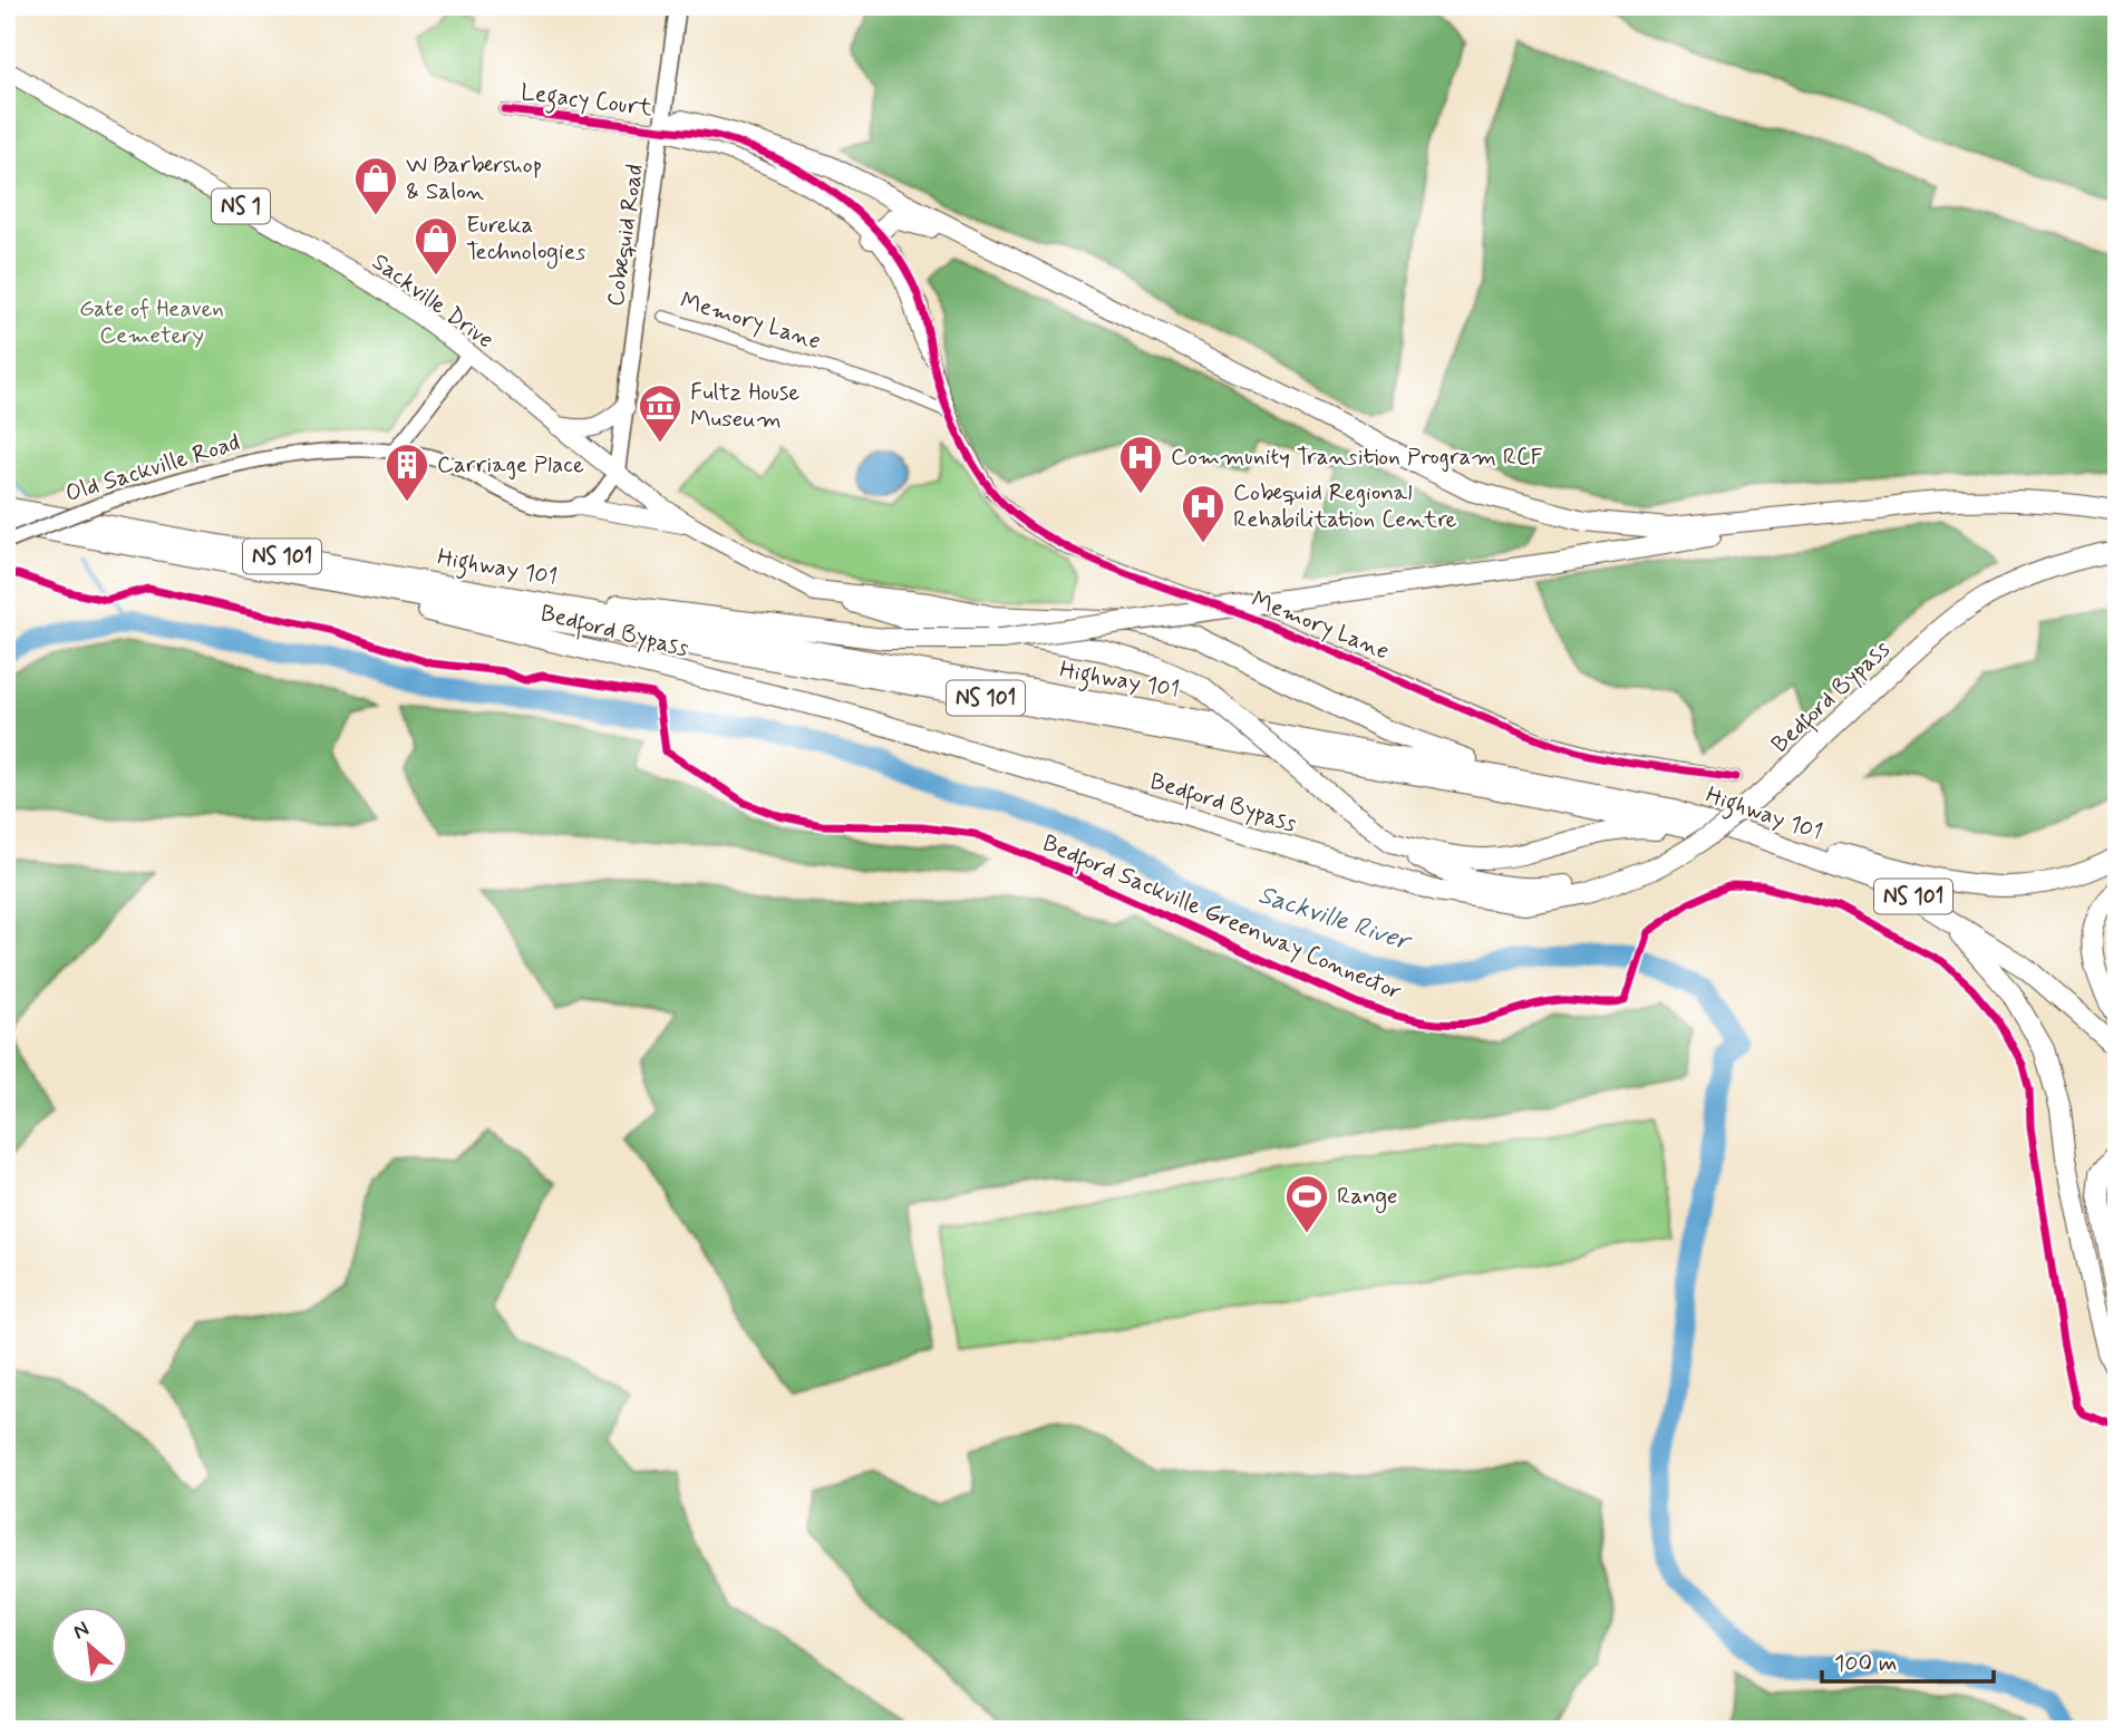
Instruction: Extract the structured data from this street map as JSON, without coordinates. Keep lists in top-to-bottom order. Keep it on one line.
{"streets":{"highway":["NS 101","Highway 101","Bedford Bypass"],"main road":["NS 1","Cobequid Road","Sackville Drive"],"street":["Legacy Court","Memory Lane","Old Sackville Road"],"cycle path":["Bedford Sackville Greenway Connector"]},"crossings":[["Legacy Court","Cobequid Road"],["Legacy Court","Memory Lane"],["Cobequid Road","Sackville Drive"],["Highway 101","Bedford Bypass"]],"water":["Sackville River"],"parks":["Gate of Heaven Cemetery"],"places":{"shop":["W Barbershop & Salon","Eureka Technologies"],"museum":["Fultz House Museum"],"hospital":["Community Transition Program RCF","Cobequid Regional Rehabilitation Centre"],"building":["Carriage Place"],"sports":["Range"]},"scale_bar":"100 m","north":"top left"}
